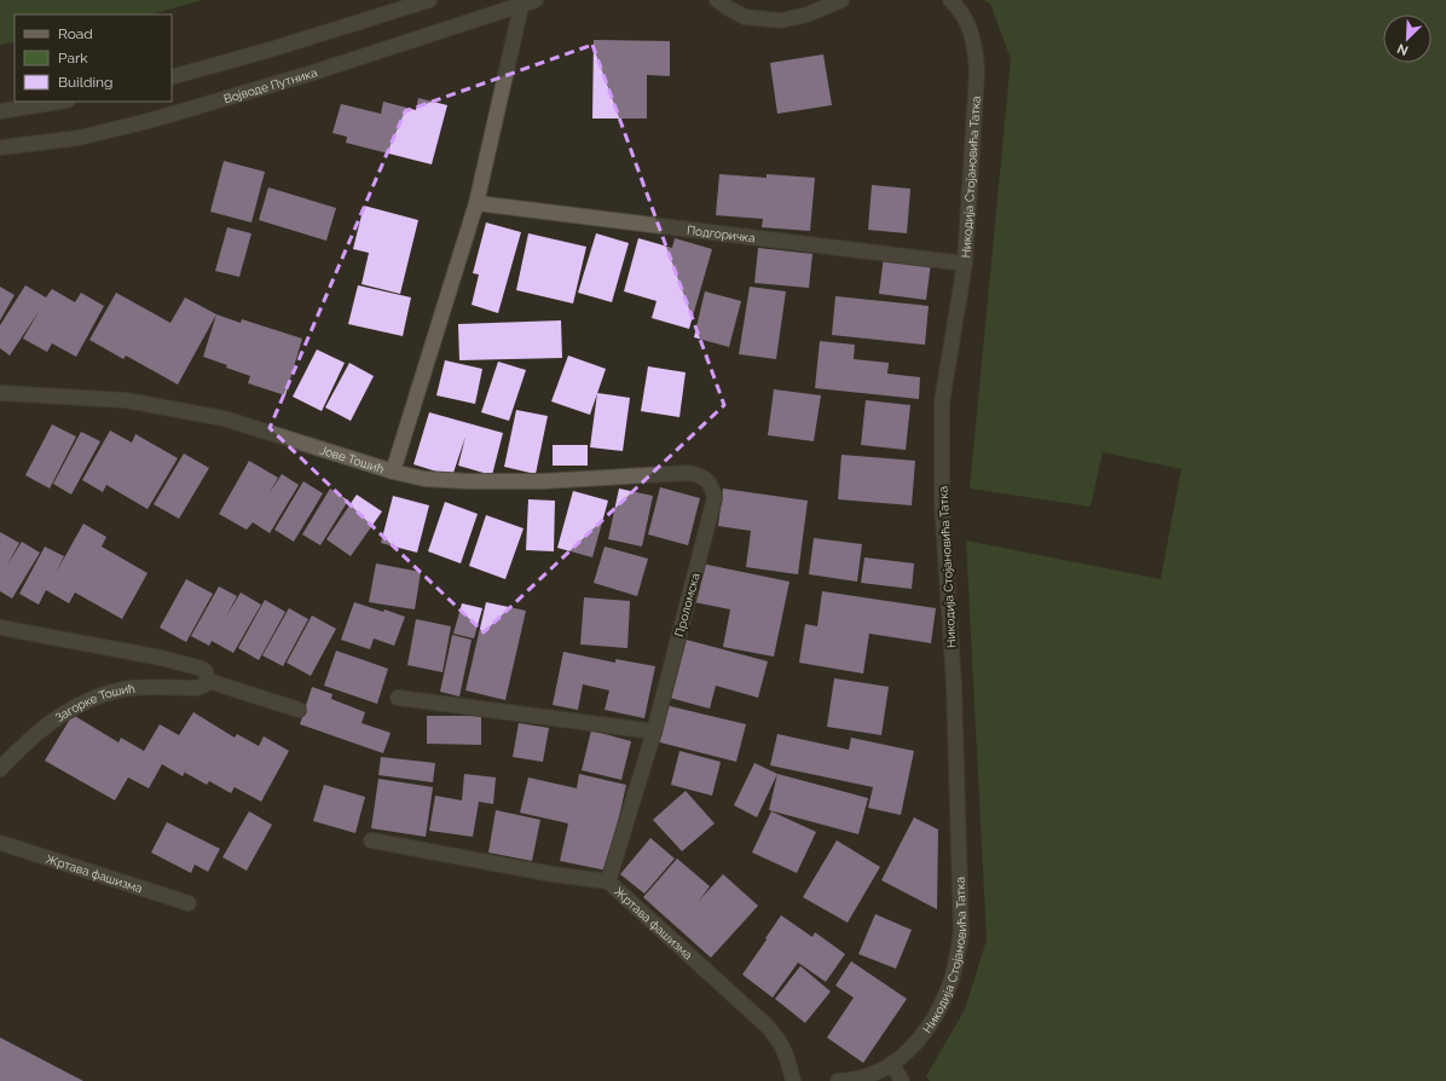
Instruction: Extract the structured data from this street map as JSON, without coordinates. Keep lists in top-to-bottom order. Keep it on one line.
{"streets":{"street":["Војводе Путника","Никодија Стојановића Татка","Подгоричка","Јове Тошић","Проломска","Загорке Тошић","Жртава фашизма"]},"crossings":[["Никодија Стојановића Татка","Подгоричка"],["Јове Тошић","Проломска"],["Проломска","Жртава фашизма"]],"legend":["Road","Park","Building"],"north":"bottom left"}
